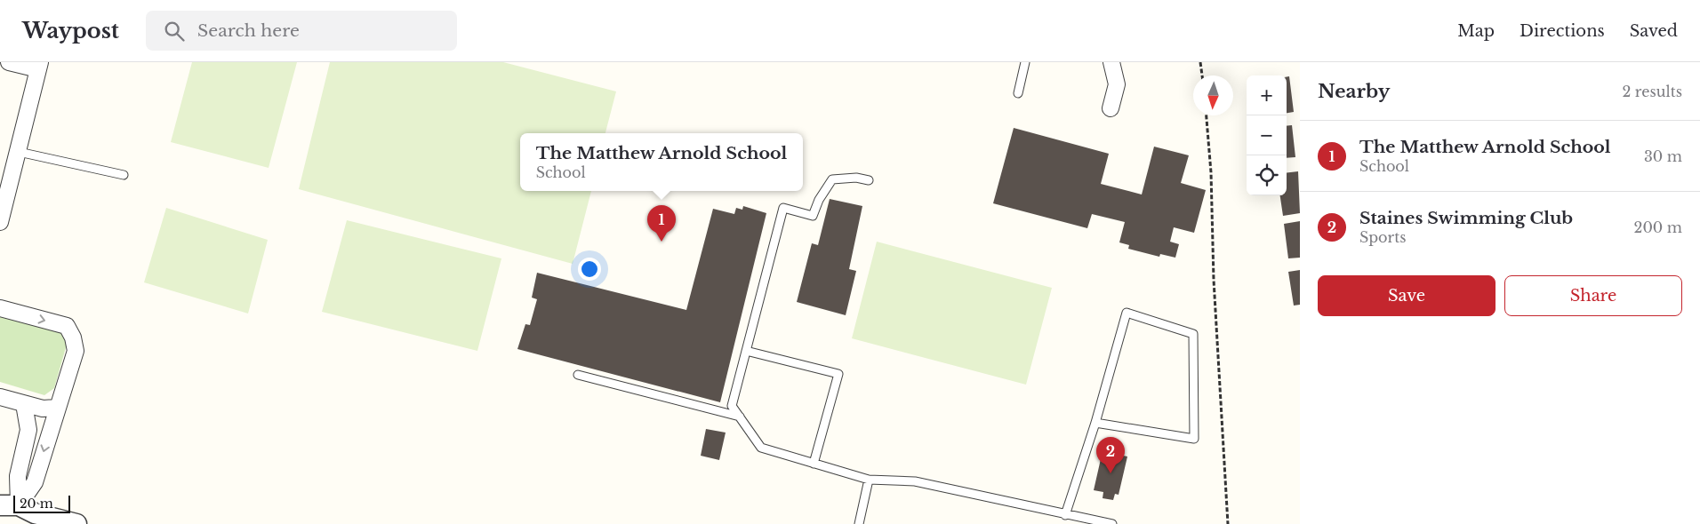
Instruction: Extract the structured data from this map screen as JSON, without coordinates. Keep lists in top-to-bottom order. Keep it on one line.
{"scale_bar":"20 m","north":"bottom","page":{"header":"Waypost","search":"Search here","nav":["Map","Directions","Saved"],"heading":["Nearby","2 results"],"map_buttons":["+","−"],"list":[{"mark":"1","name":"The Matthew Arnold School","note":"School","value":"30 m"},{"mark":"2","name":"Staines Swimming Club","note":"Sports","value":"200 m"}],"popup":["The Matthew Arnold School","School"],"pins":["1","2"],"buttons":["Save","Share"],"scale":"20 m"}}
